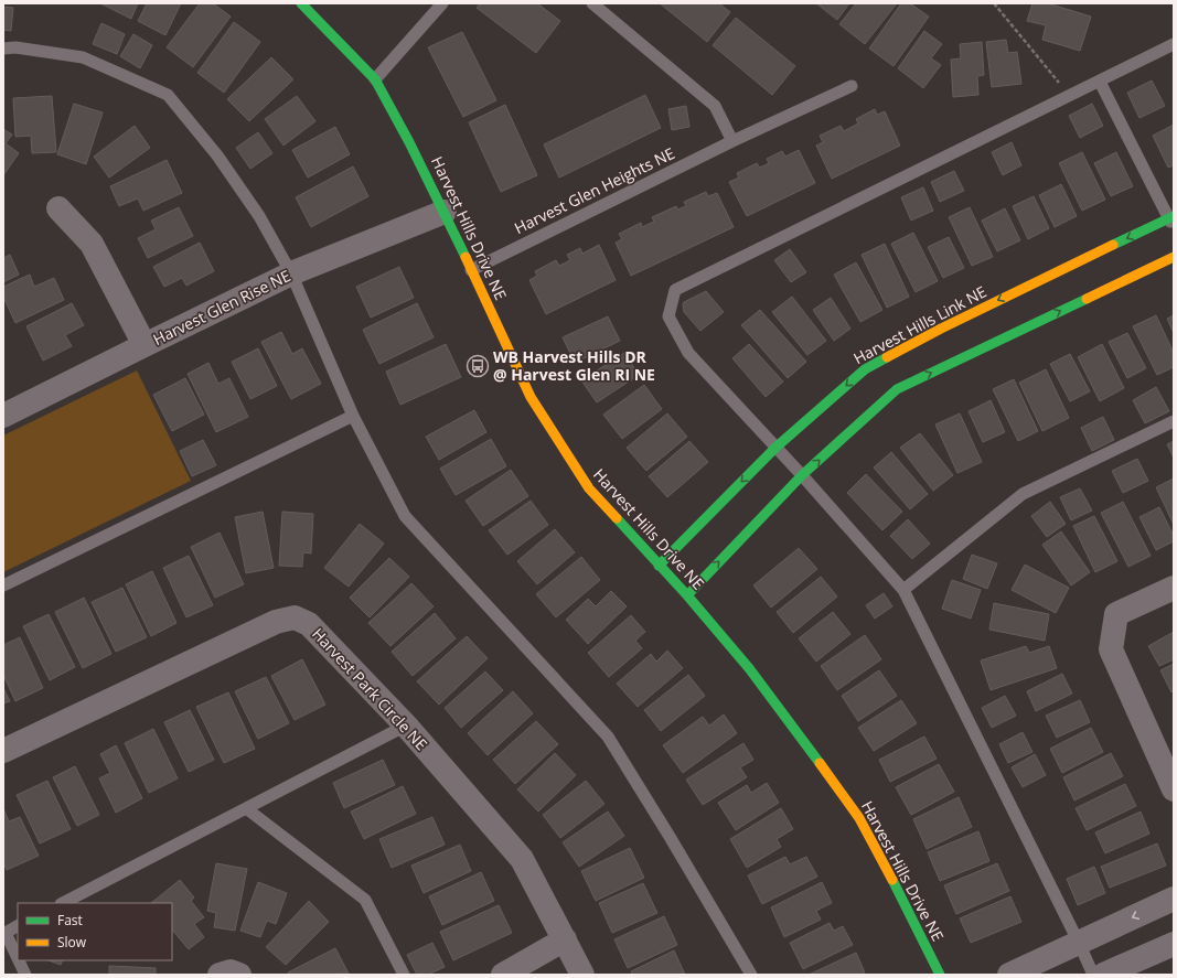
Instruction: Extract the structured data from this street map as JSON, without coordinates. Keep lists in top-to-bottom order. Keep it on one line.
{"streets":{"street":["Harvest Hills Drive NE","Harvest Glen Rise NE","Harvest Hills Link NE","Harvest Park Circle NE"],"lane":["Harvest Glen Heights NE"]},"crossings":[["Harvest Glen Heights NE","Harvest Hills Drive NE"],["Harvest Hills Drive NE","Harvest Glen Rise NE"],["Harvest Hills Drive NE","Harvest Hills Link NE"]],"places":{"bus stop":["WB Harvest Hills DR @ Harvest Glen RI NE"]},"legend":["Fast","Slow"]}
